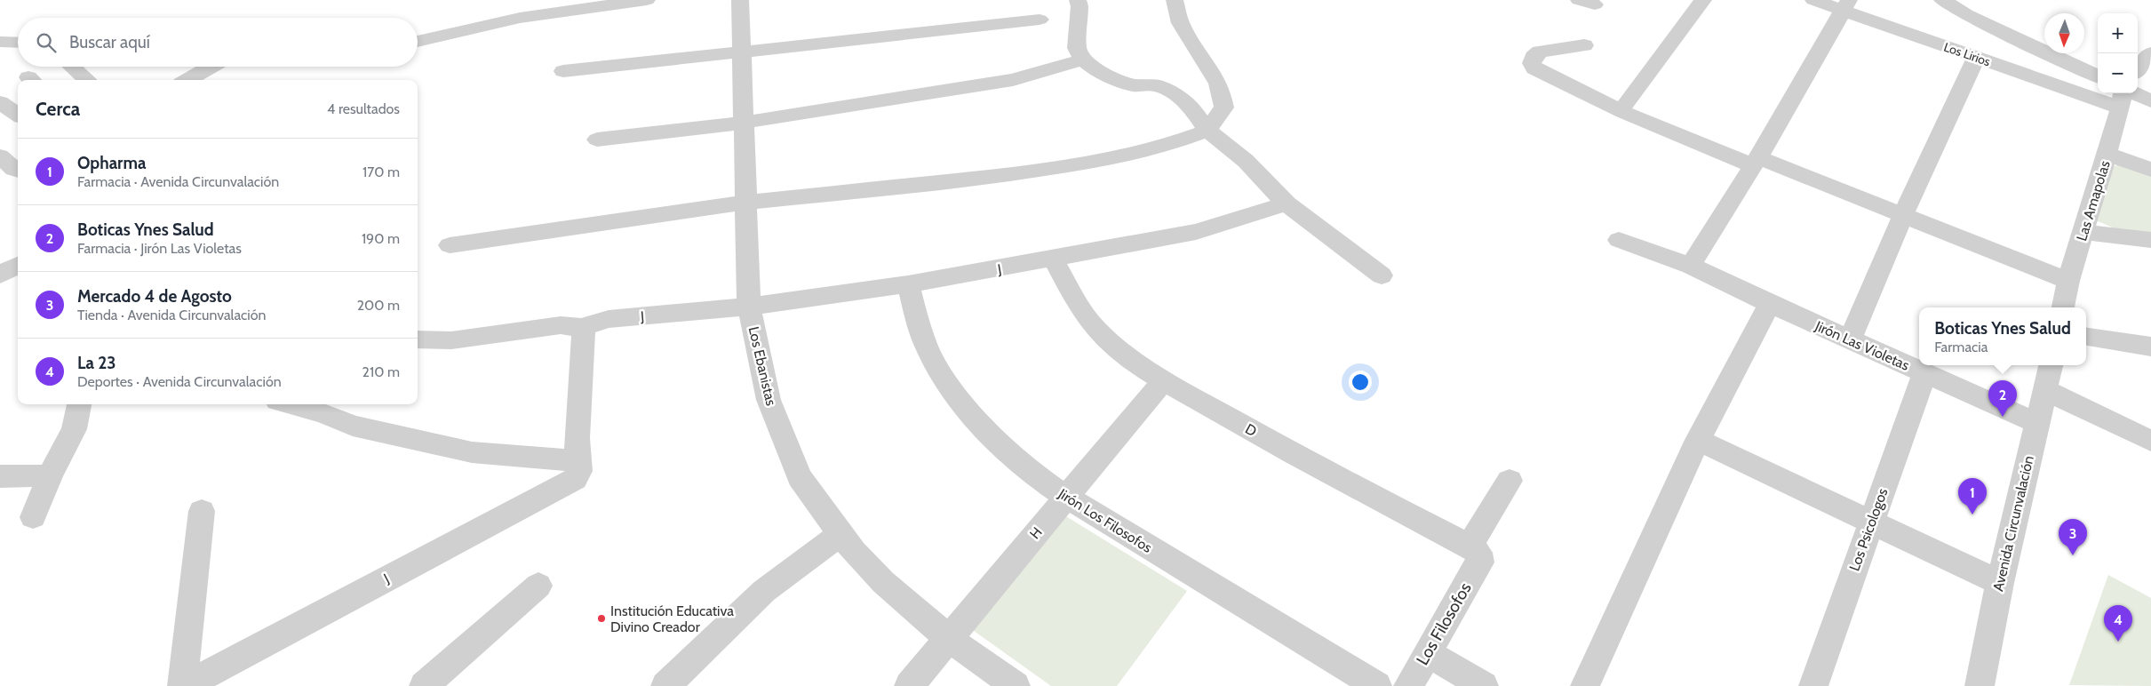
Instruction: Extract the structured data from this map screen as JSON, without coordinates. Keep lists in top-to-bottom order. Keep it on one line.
{"streets":{"street":["Los Lirios","Las Amapolas","J","Jirón Las Violetas","Los Ebanistas","D","Jirón Los Filosofos","Avenida Circunvalación","Los Psicologos","H","Los Filosofos"]},"crossings":[["Los Lirios","Las Amapolas"],["J","Los Ebanistas"],["J","D"],["J","Jirón Los Filosofos"],["Jirón Las Violetas","Avenida Circunvalación"],["Jirón Las Violetas","Los Psicologos"],["Los Ebanistas","H"],["D","H"],["D","Los Filosofos"],["Jirón Los Filosofos","H"]],"places":["Institución Educativa Divino Creador"],"north":"bottom","page":{"map_buttons":["+","−"],"search":"Buscar aquí","heading":["Cerca","4 resultados"],"list":[{"mark":"1","name":"Opharma","note":"Farmacia · Avenida Circunvalación","value":"170 m"},{"mark":"2","name":"Boticas Ynes Salud","note":"Farmacia · Jirón Las Violetas","value":"190 m"},{"mark":"3","name":"Mercado 4 de Agosto","note":"Tienda · Avenida Circunvalación","value":"200 m"},{"mark":"4","name":"La 23","note":"Deportes · Avenida Circunvalación","value":"210 m"}],"popup":["Boticas Ynes Salud","Farmacia"],"pins":["2","1","3","4"]}}
